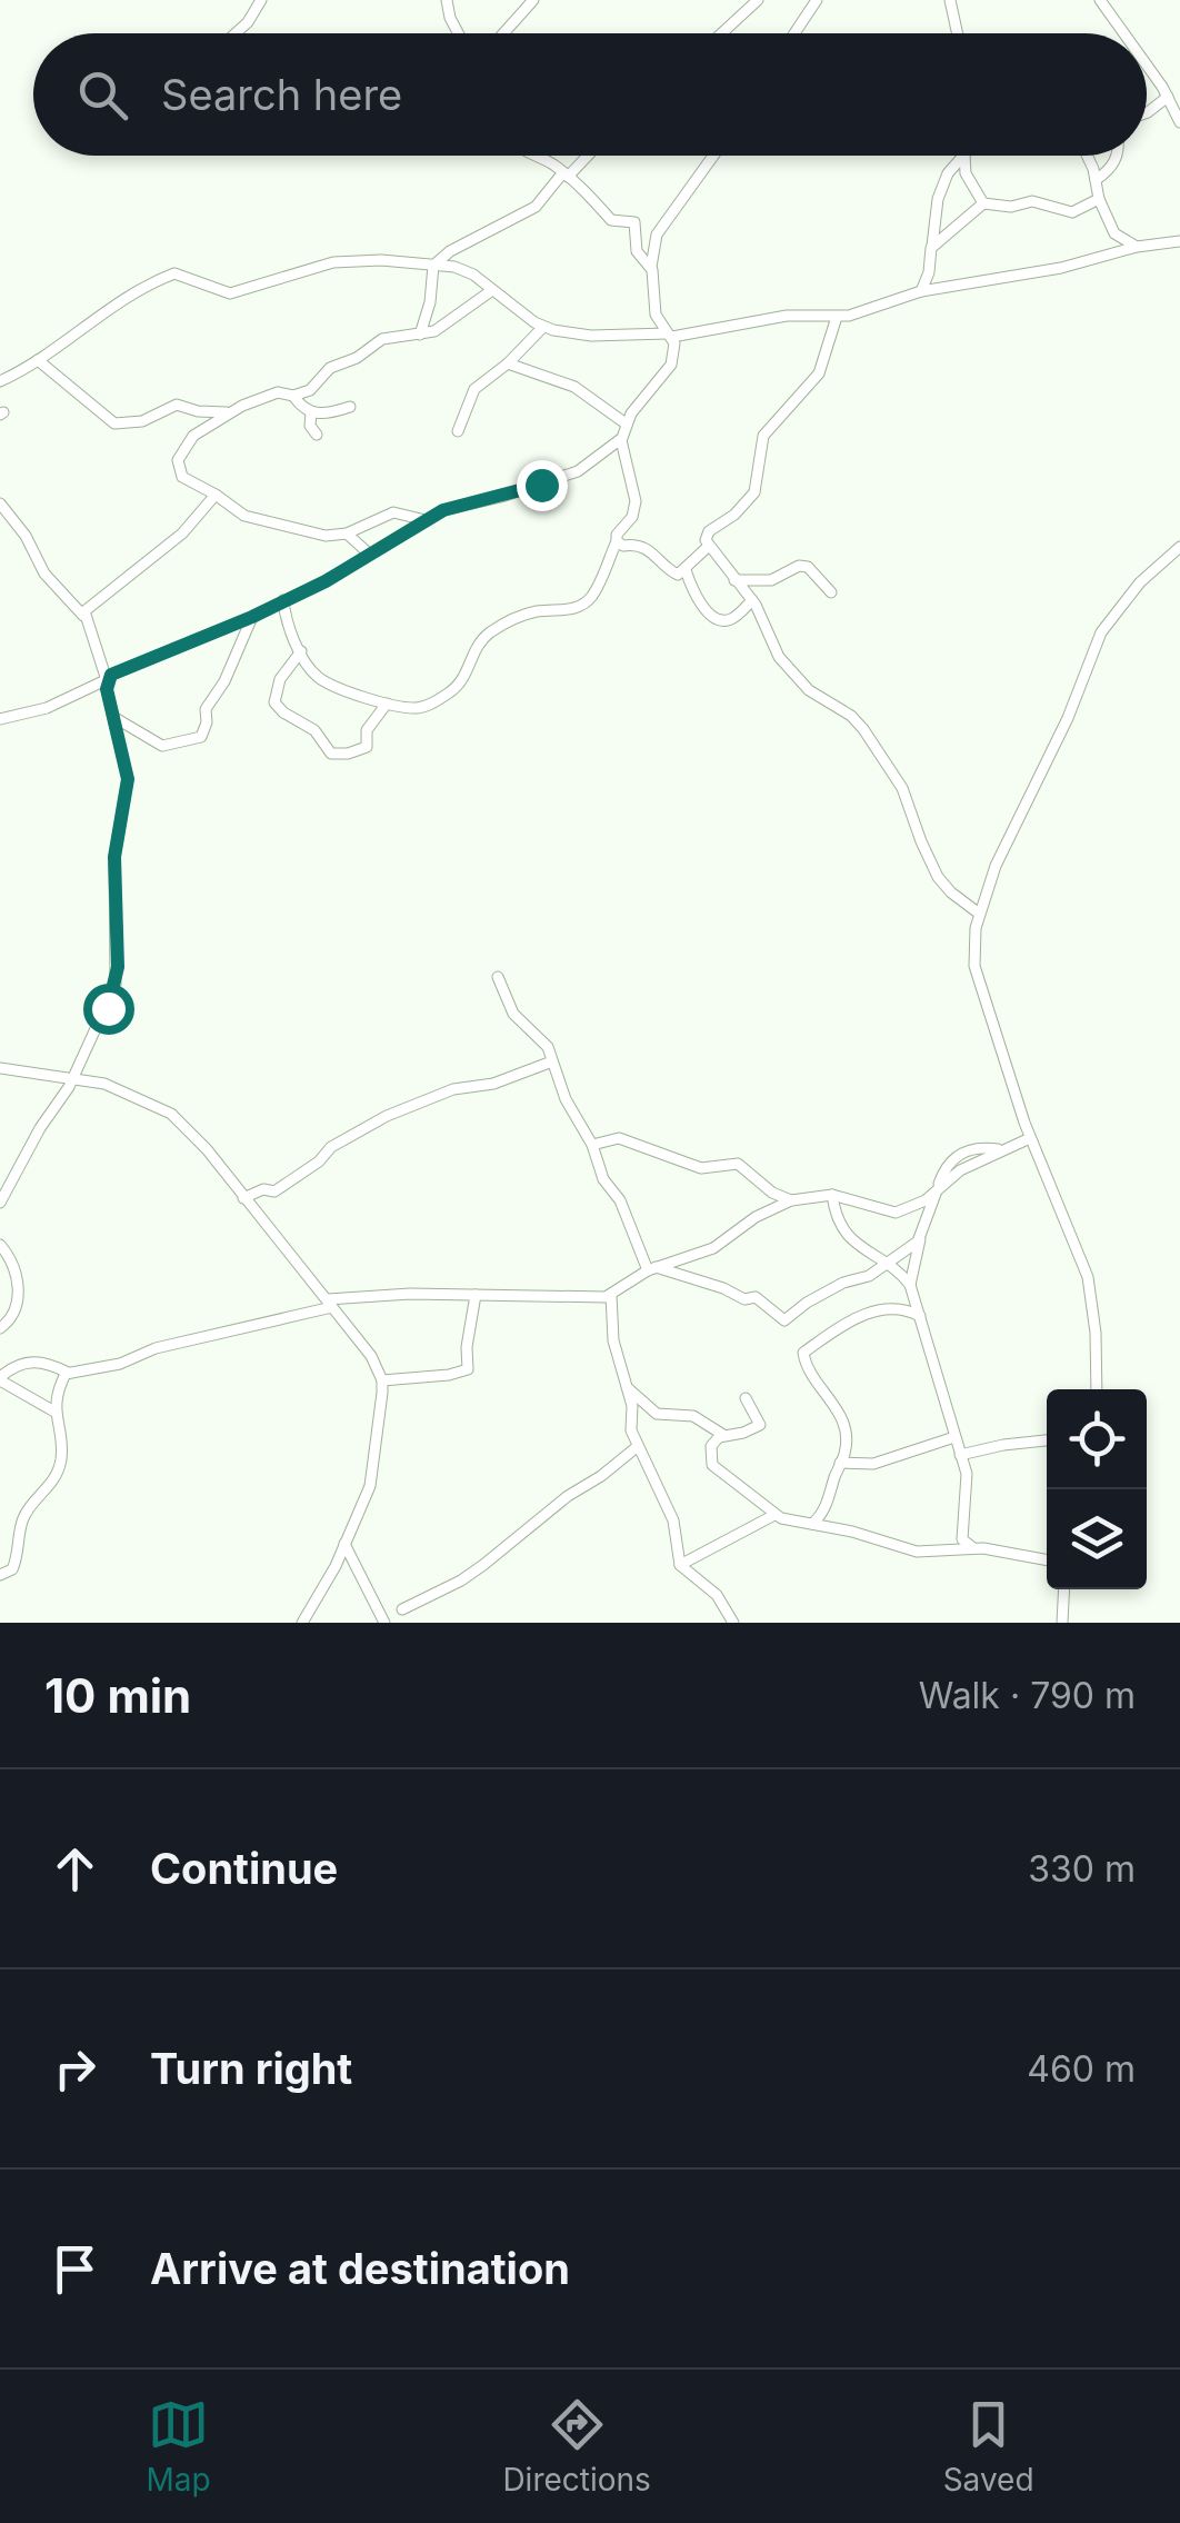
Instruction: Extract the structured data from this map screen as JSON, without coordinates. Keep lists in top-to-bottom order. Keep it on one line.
{"page":{"search":"Search here","heading":["10 min","Walk · 790 m"],"list":[["Continue","330 m"],["Turn right","460 m"],"Arrive at destination"],"nav":["Map","Directions","Saved"]}}
